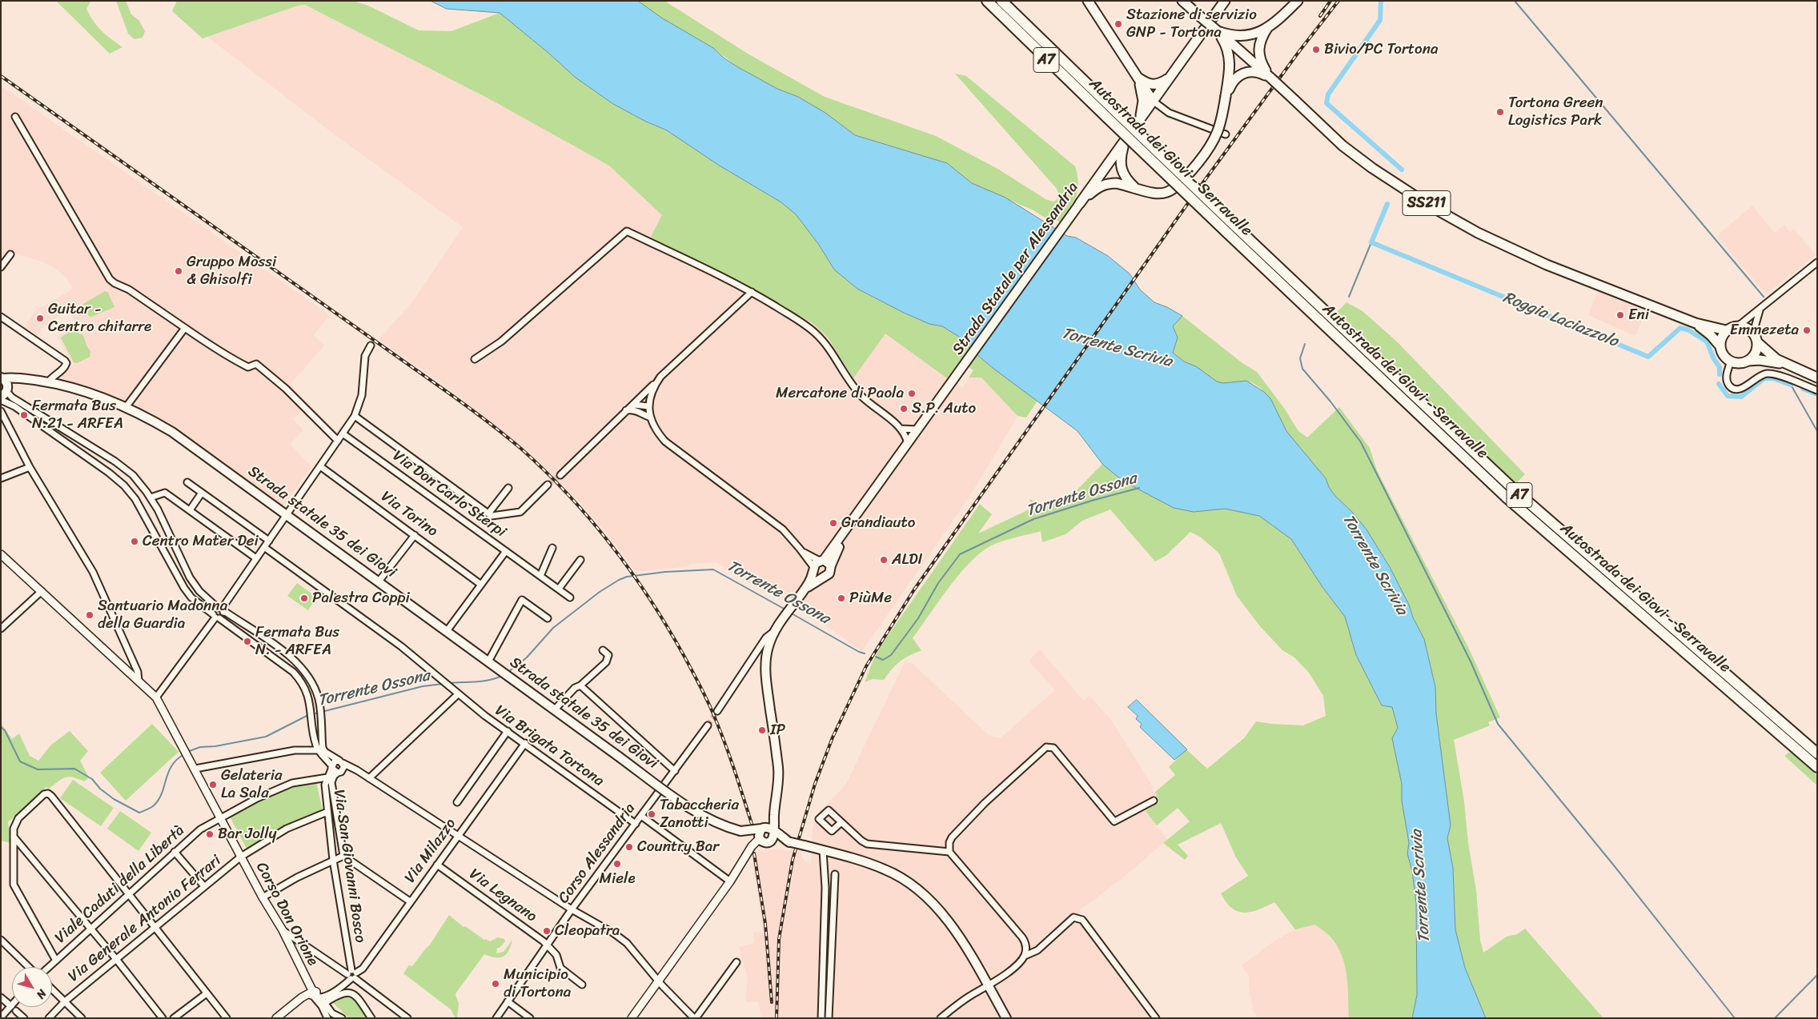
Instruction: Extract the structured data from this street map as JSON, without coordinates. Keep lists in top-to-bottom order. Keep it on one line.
{"streets":{"highway":["A7","Autostrada dei Giovi - Serravalle"],"main road":["SS211","Strada Statale per Alessandria","Strada statale 35 dei Giovi"],"street":["Via Don Carlo Sterpi","Via Torino","Via Brigata Tortona","Via Milazzo","Corso Alessandria","Via San Giovanni Bosco","Viale Caduti della Libertà","Via Legnano","Corso Don Orione","Via Generale Antonio Ferrari"]},"crossings":[["Strada Statale per Alessandria","Strada statale 35 dei Giovi"],["Via Brigata Tortona","Via Milazzo"],["Via Brigata Tortona","Corso Alessandria"],["Via Milazzo","Via San Giovanni Bosco"],["Via Milazzo","Via Legnano"],["Via Milazzo","Corso Don Orione"],["Corso Alessandria","Via Legnano"],["Via San Giovanni Bosco","Viale Caduti della Libertà"],["Via San Giovanni Bosco","Via Generale Antonio Ferrari"],["Viale Caduti della Libertà","Corso Don Orione"],["Corso Don Orione","Via Generale Antonio Ferrari"]],"water":["Roggia Laciazzolo","Torrente Scrivia","Torrente Ossona"],"places":["Stazione di servizio GNP - Tortona","Bivio/PC Tortona","Tortona Green Logistics Park","Gruppo Mossi & Ghisolfi","Eni","Guitar - Centro chitarre","Emmezeta","Mercatone di Paola","S.P. Auto","Fermata Bus N.21 - ARFEA","Grandiauto","Centro Mater Dei","ALDI","Palestra Coppi","PiùMe","Santuario Madonna della Guardia","Fermata Bus N. - ARFEA","IP","Gelateria La Sala","Tabaccheria Zanotti","Bar Jolly","Country Bar","Miele","Cleopatra","Municipio di Tortona"],"north":"bottom right"}
